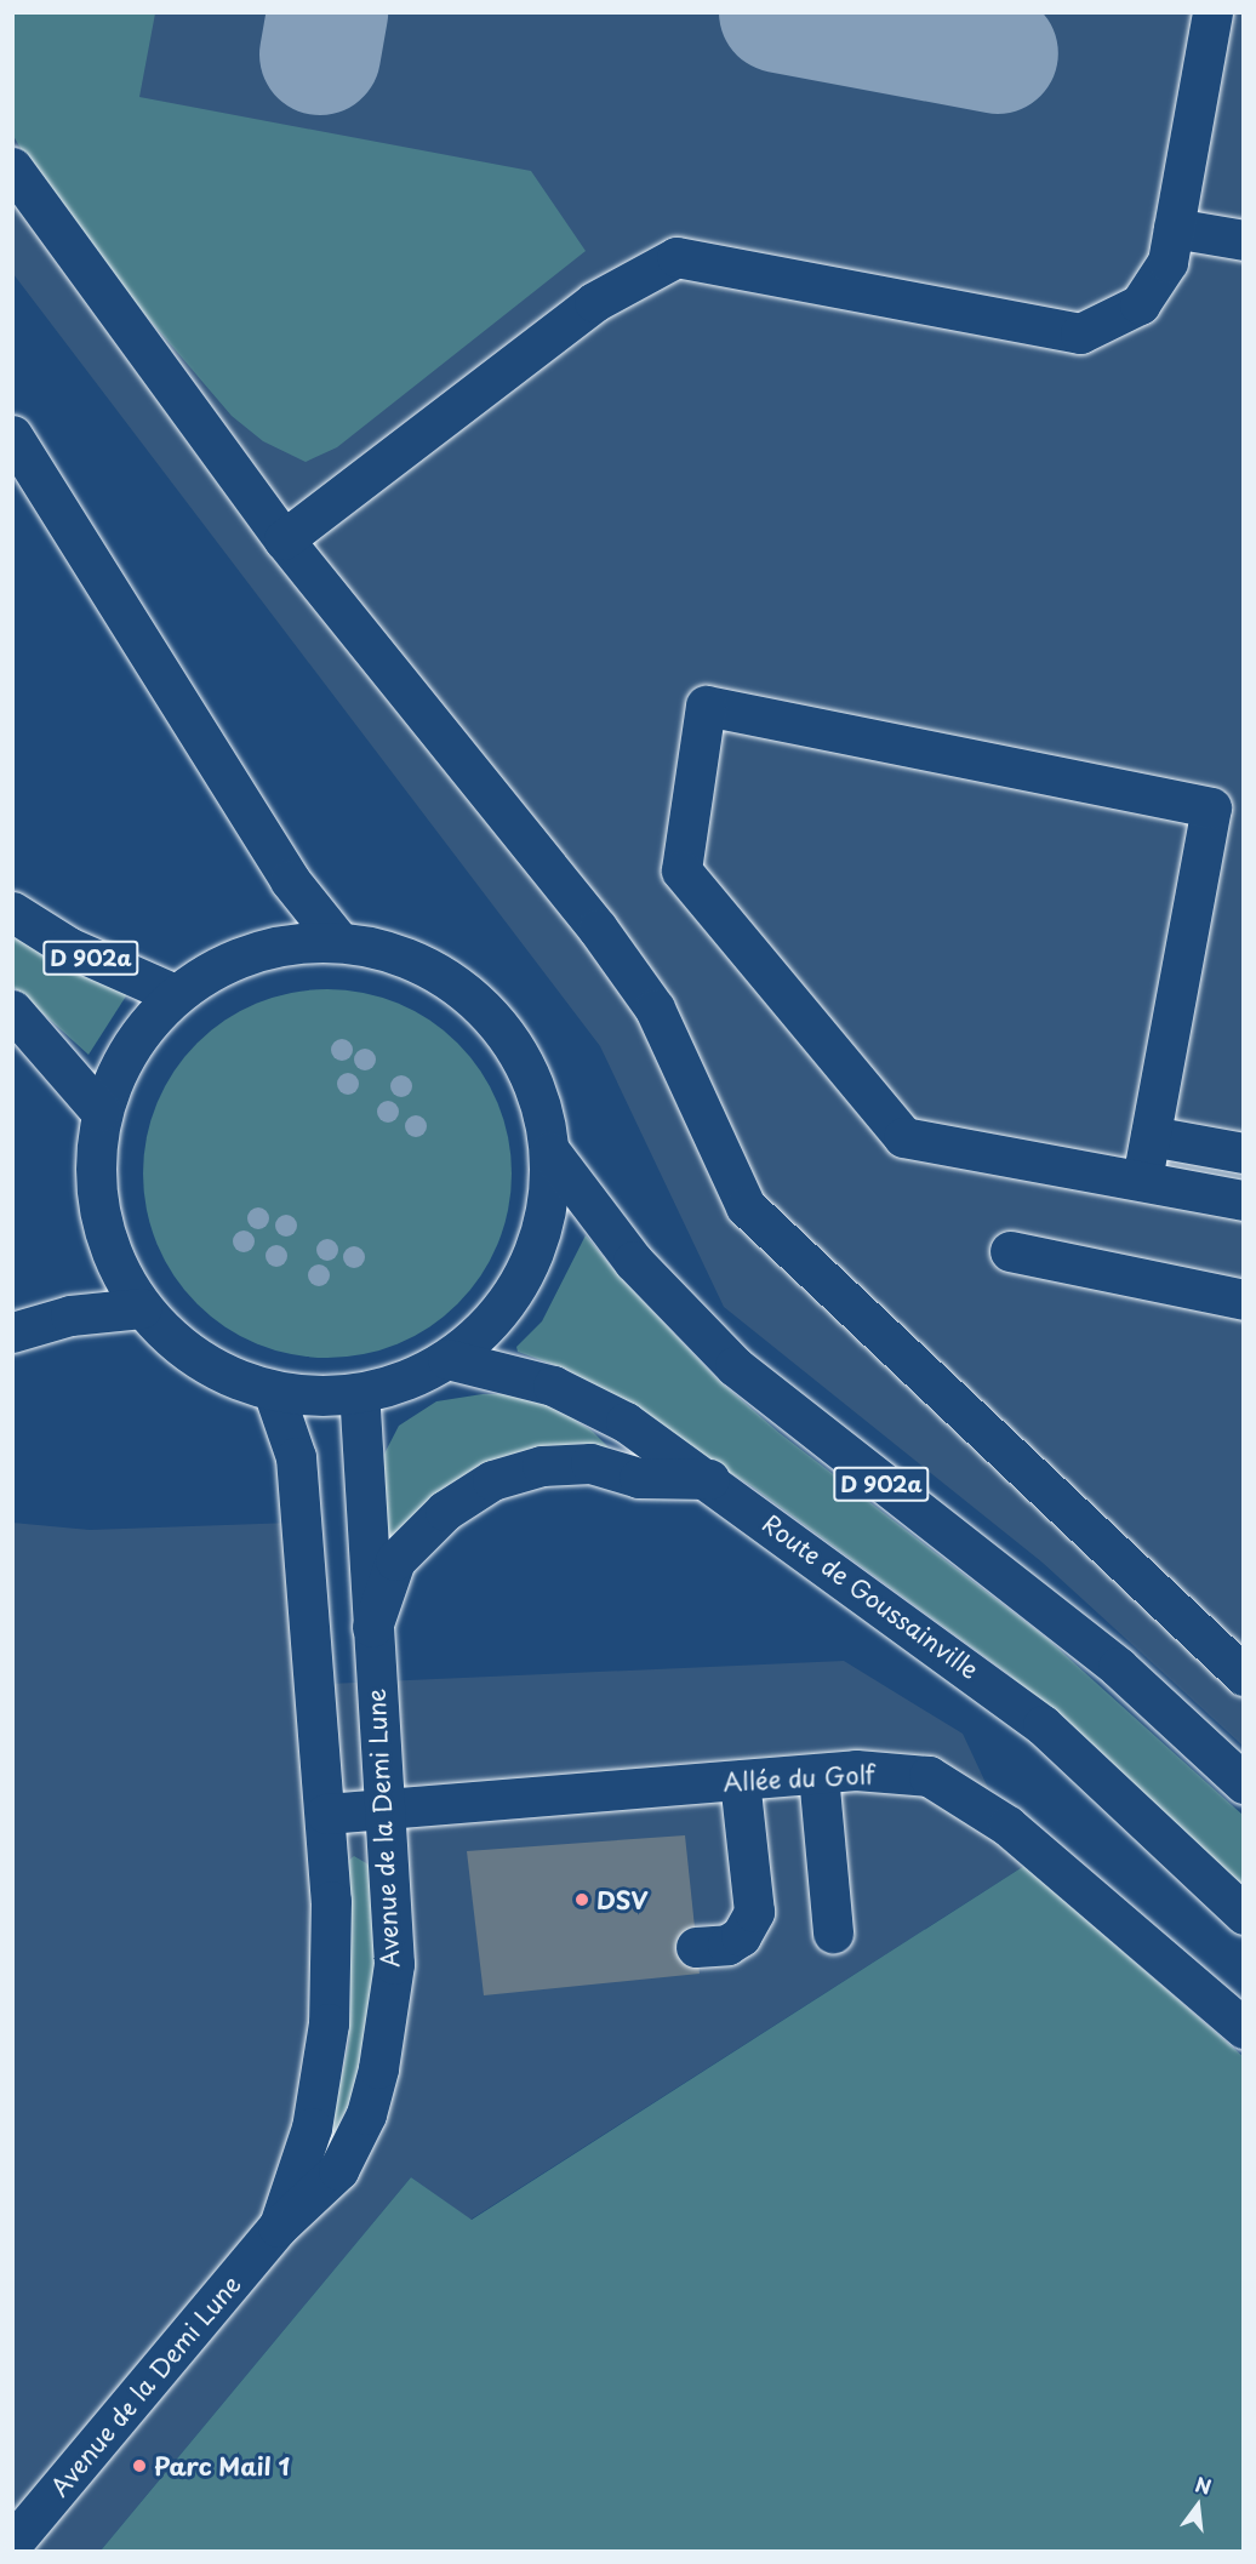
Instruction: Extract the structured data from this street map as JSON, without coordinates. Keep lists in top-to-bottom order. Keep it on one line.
{"streets":{"main road":["D 902a","Route de Goussainville","Allée du Golf","Avenue de la Demi Lune"]},"crossings":[["Allée du Golf","Avenue de la Demi Lune"]],"places":["DSV","Parc Mail 1"],"north":"top"}
